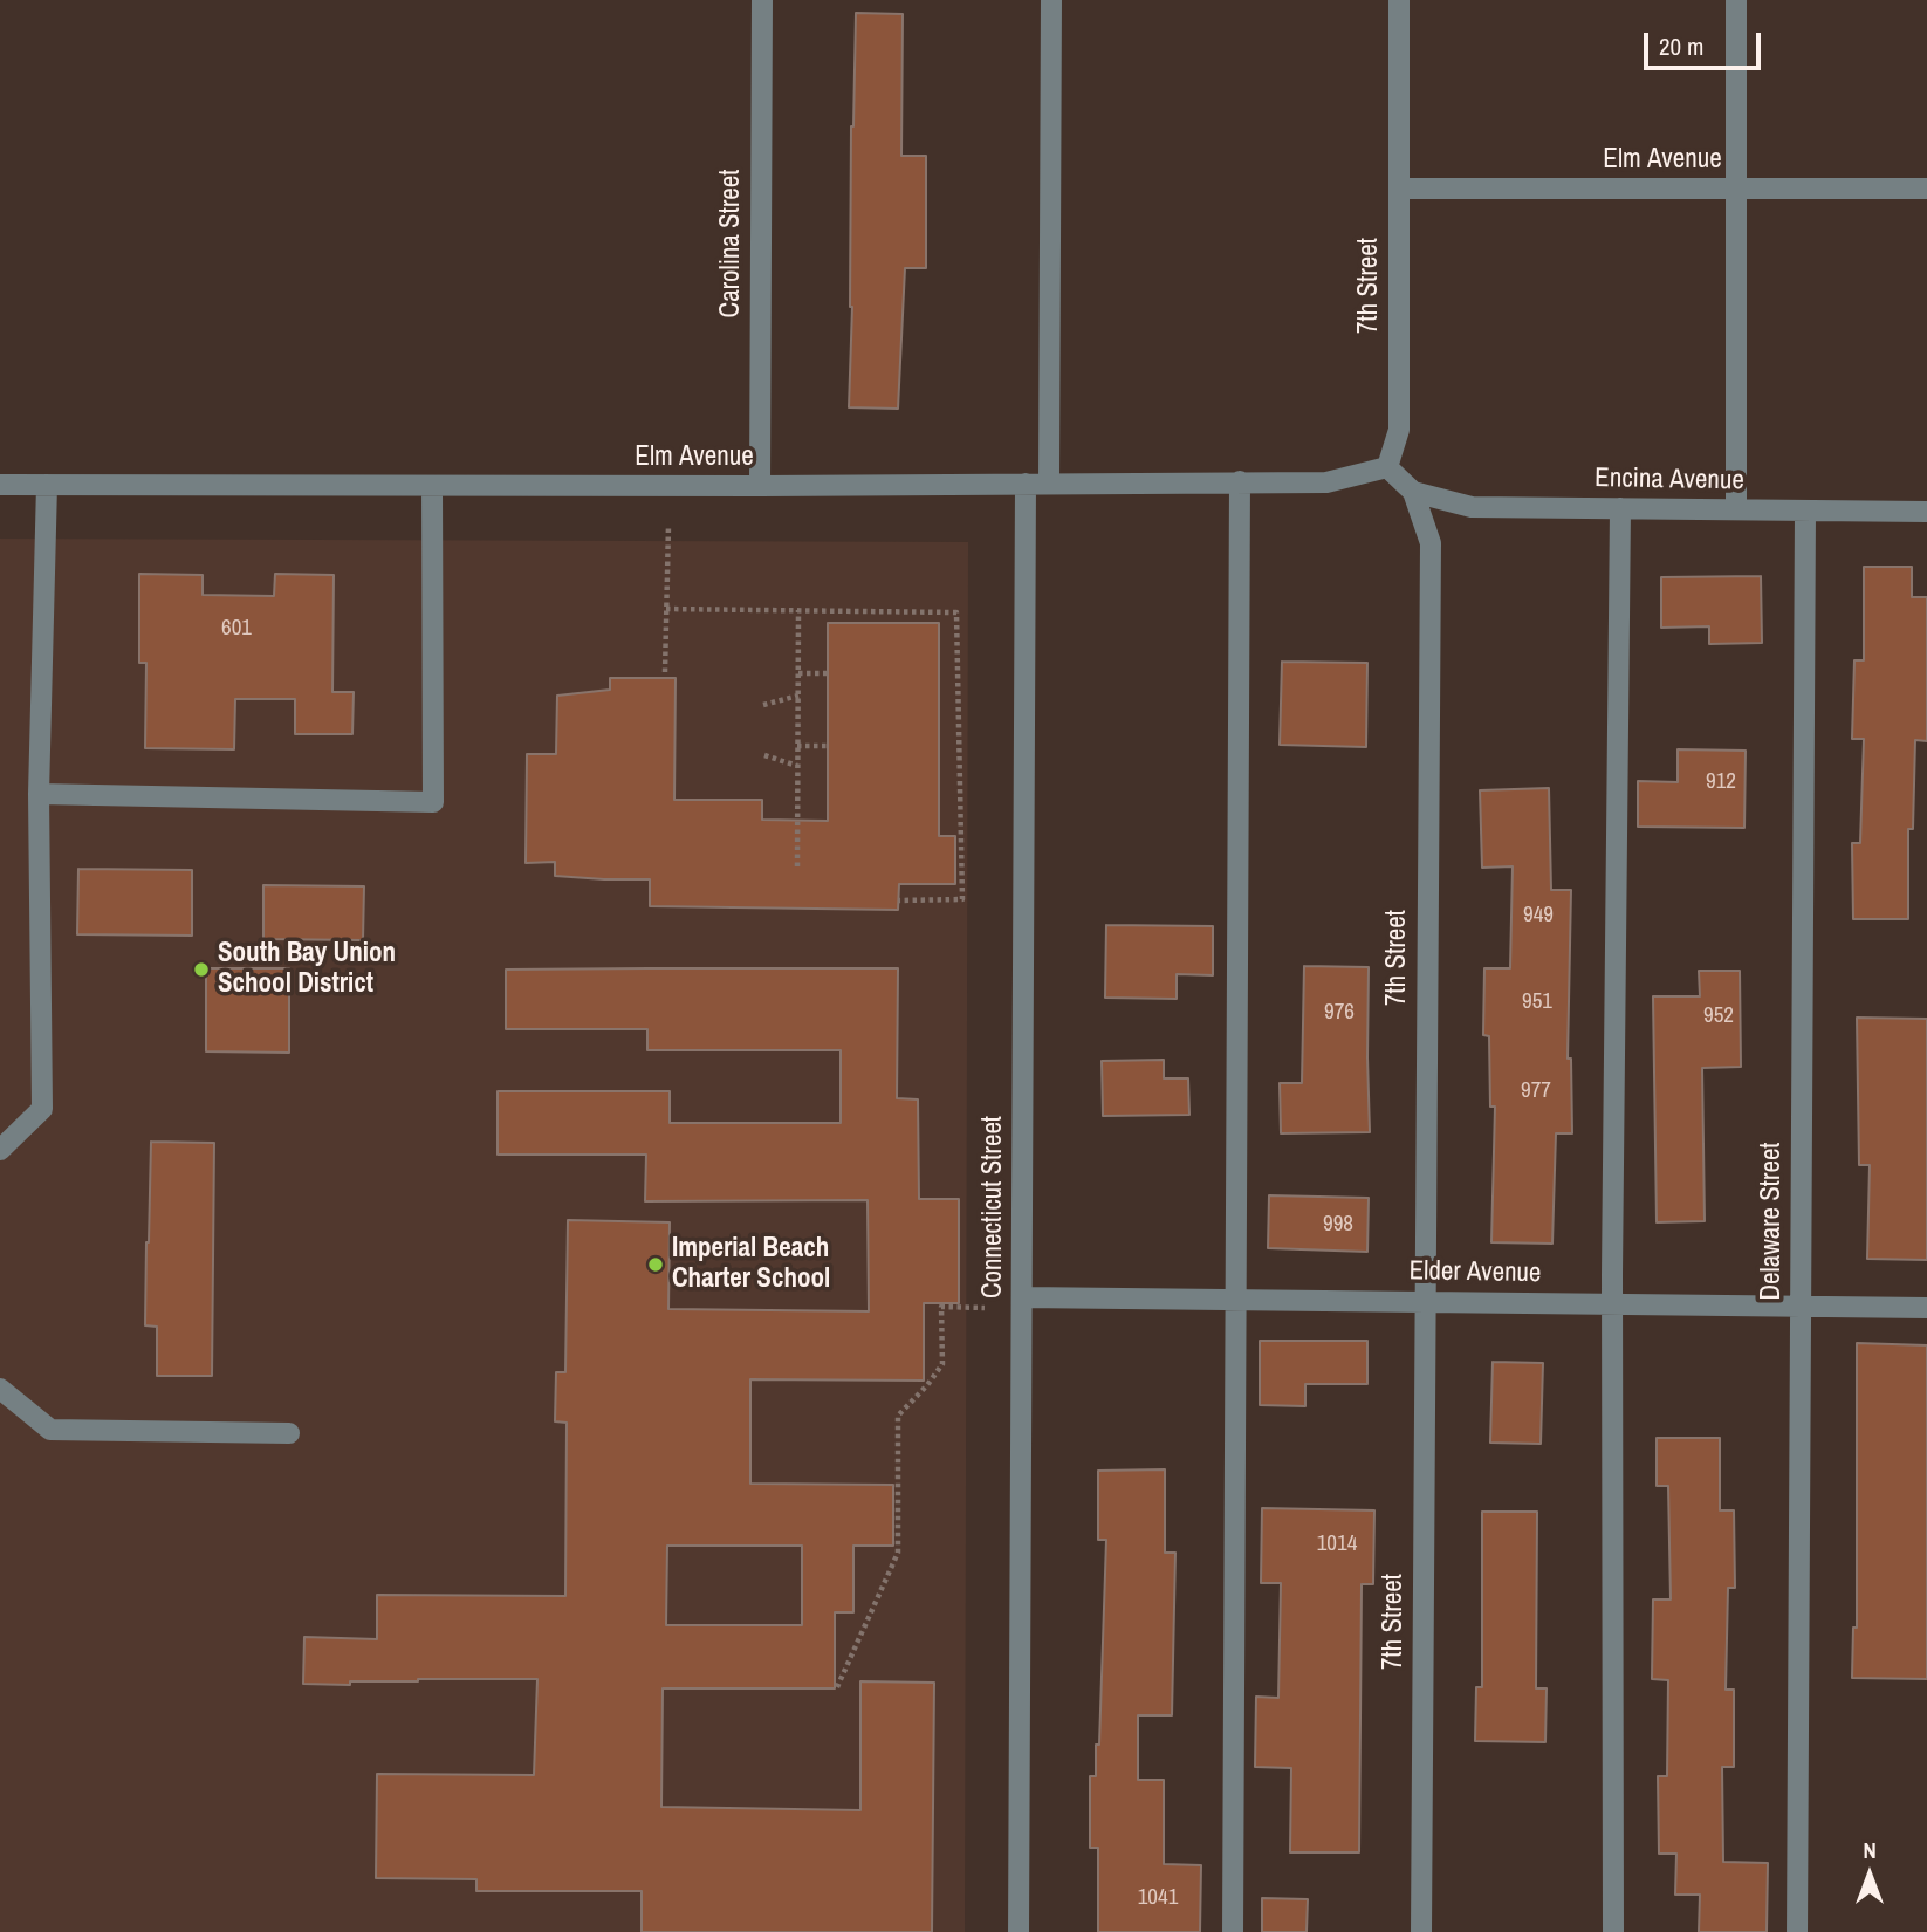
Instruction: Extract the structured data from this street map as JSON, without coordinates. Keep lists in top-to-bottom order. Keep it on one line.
{"streets":{"street":["Elm Avenue","Carolina Street","7th Street","Encina Avenue","Connecticut Street","Delaware Street","Elder Avenue"]},"crossings":[["Elm Avenue","Carolina Street"],["Elm Avenue","7th Street"],["Elm Avenue","Connecticut Street"],["7th Street","Encina Avenue"],["7th Street","Elder Avenue"],["Encina Avenue","Delaware Street"],["Connecticut Street","Elder Avenue"],["Delaware Street","Elder Avenue"]],"places":["South Bay Union School District","Imperial Beach Charter School"],"house_numbers":["601","912","949","951","976","952","977","998","1014","1041"],"scale_bar":"20 m","north":"top"}
